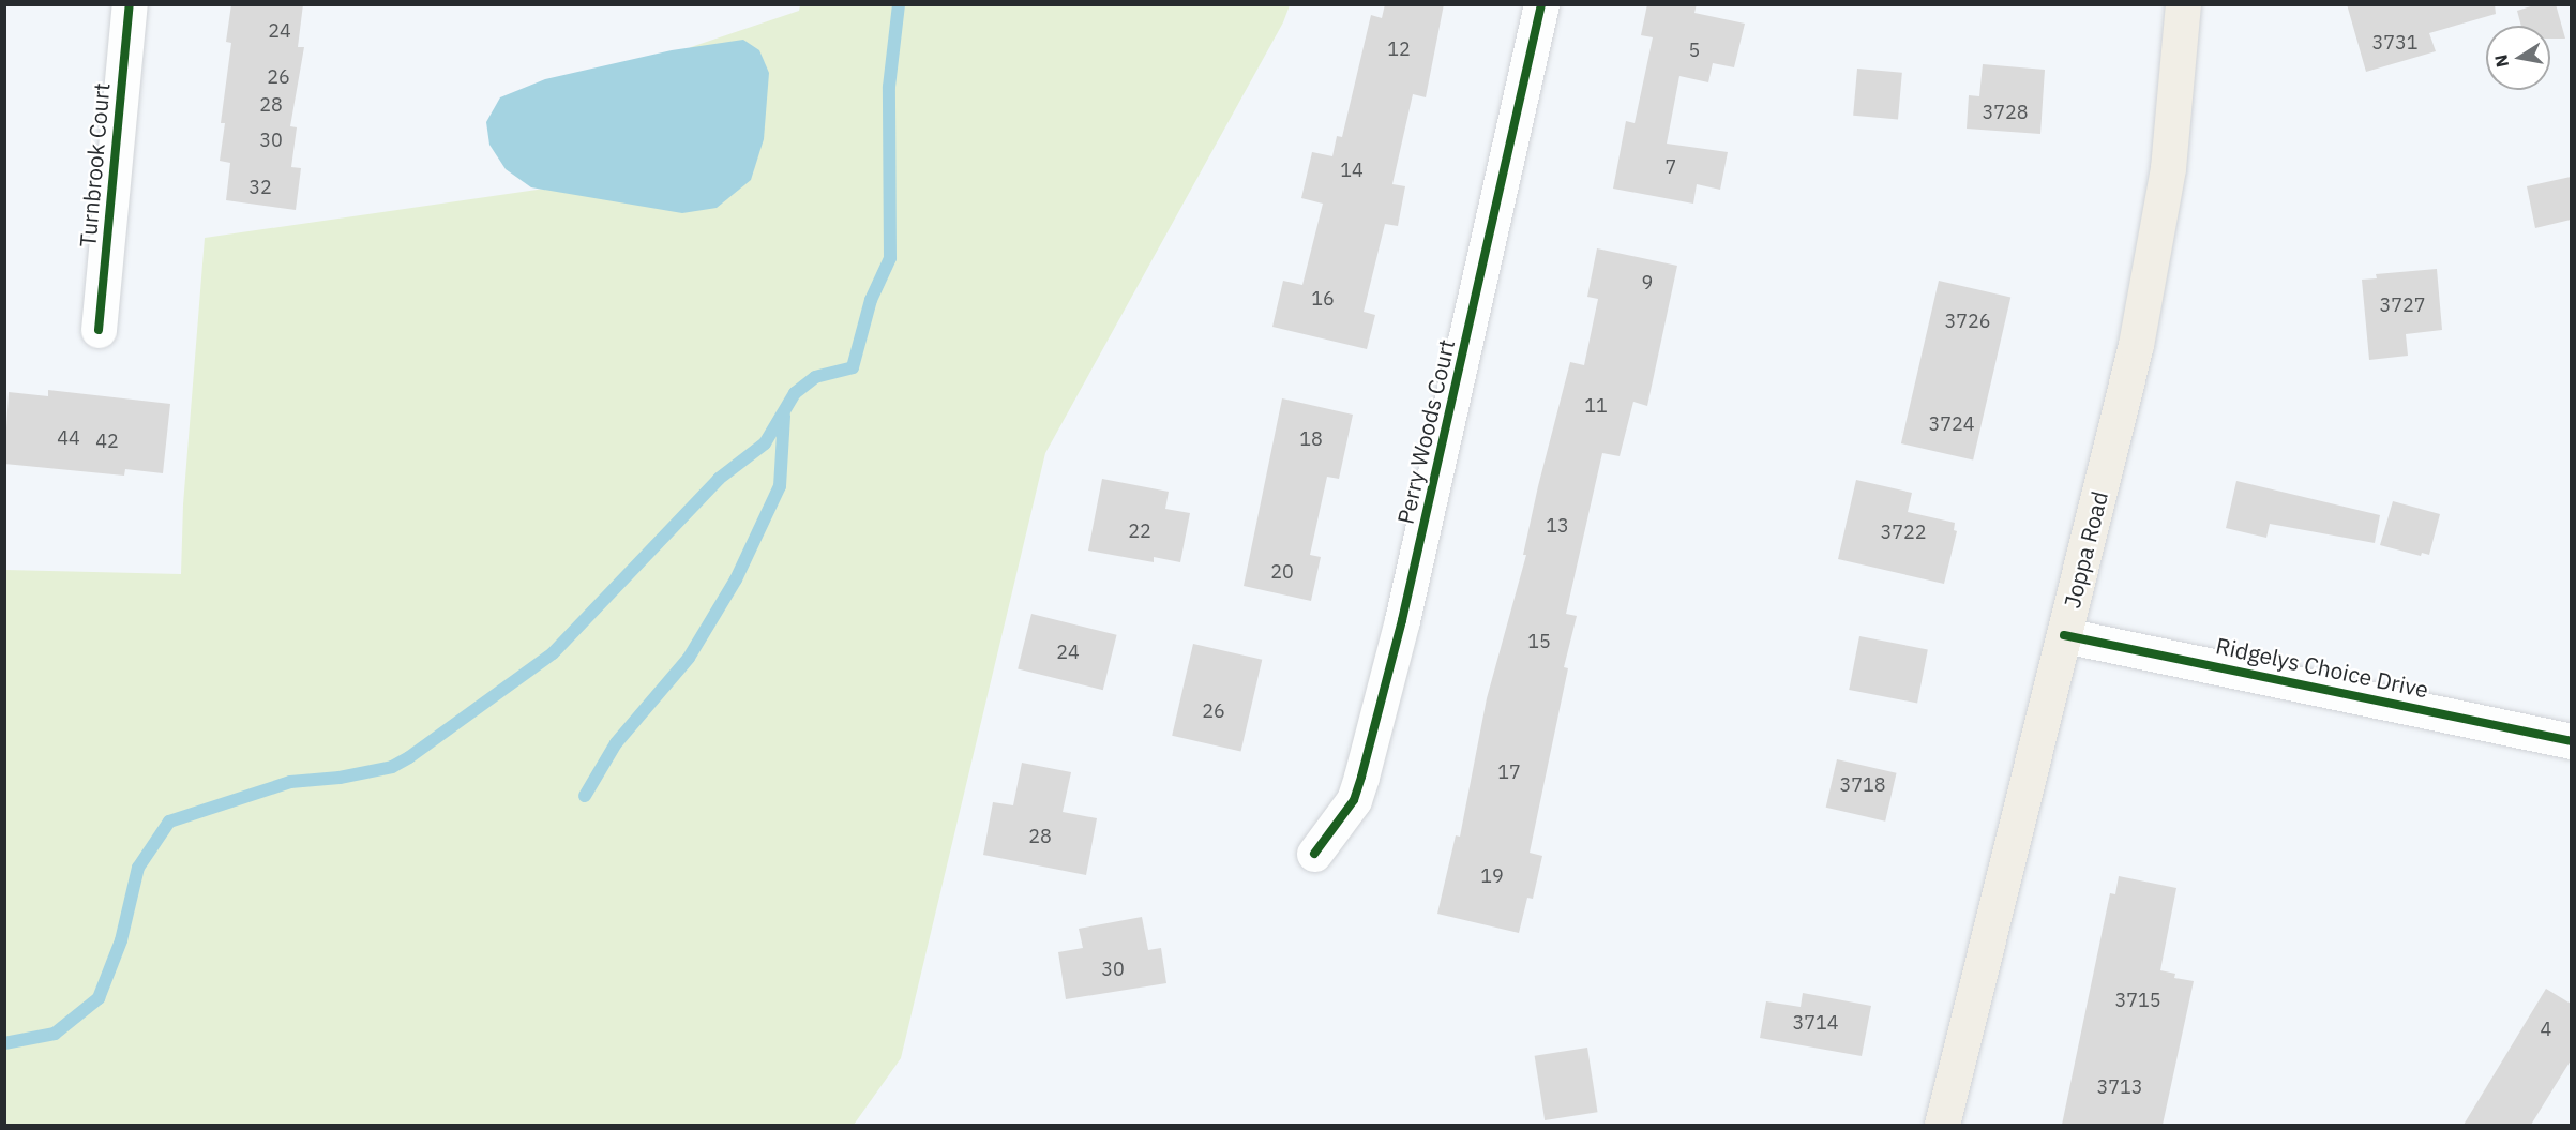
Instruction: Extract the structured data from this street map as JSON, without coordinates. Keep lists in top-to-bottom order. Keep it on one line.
{"streets":{"main road":["Joppa Road"],"street":["Turnbrook Court","Perry Woods Court","Ridgelys Choice Drive"]},"crossings":[["Joppa Road","Ridgelys Choice Drive"]],"house_numbers":["24","3731","12","5","26","28","3728","30","7","14","32","9","16","3727","3726","11","3724","44","18","42","13","22","3722","20","15","24","26","17","3718","28","19","30","3715","3714","4","3713"],"north":"left"}
